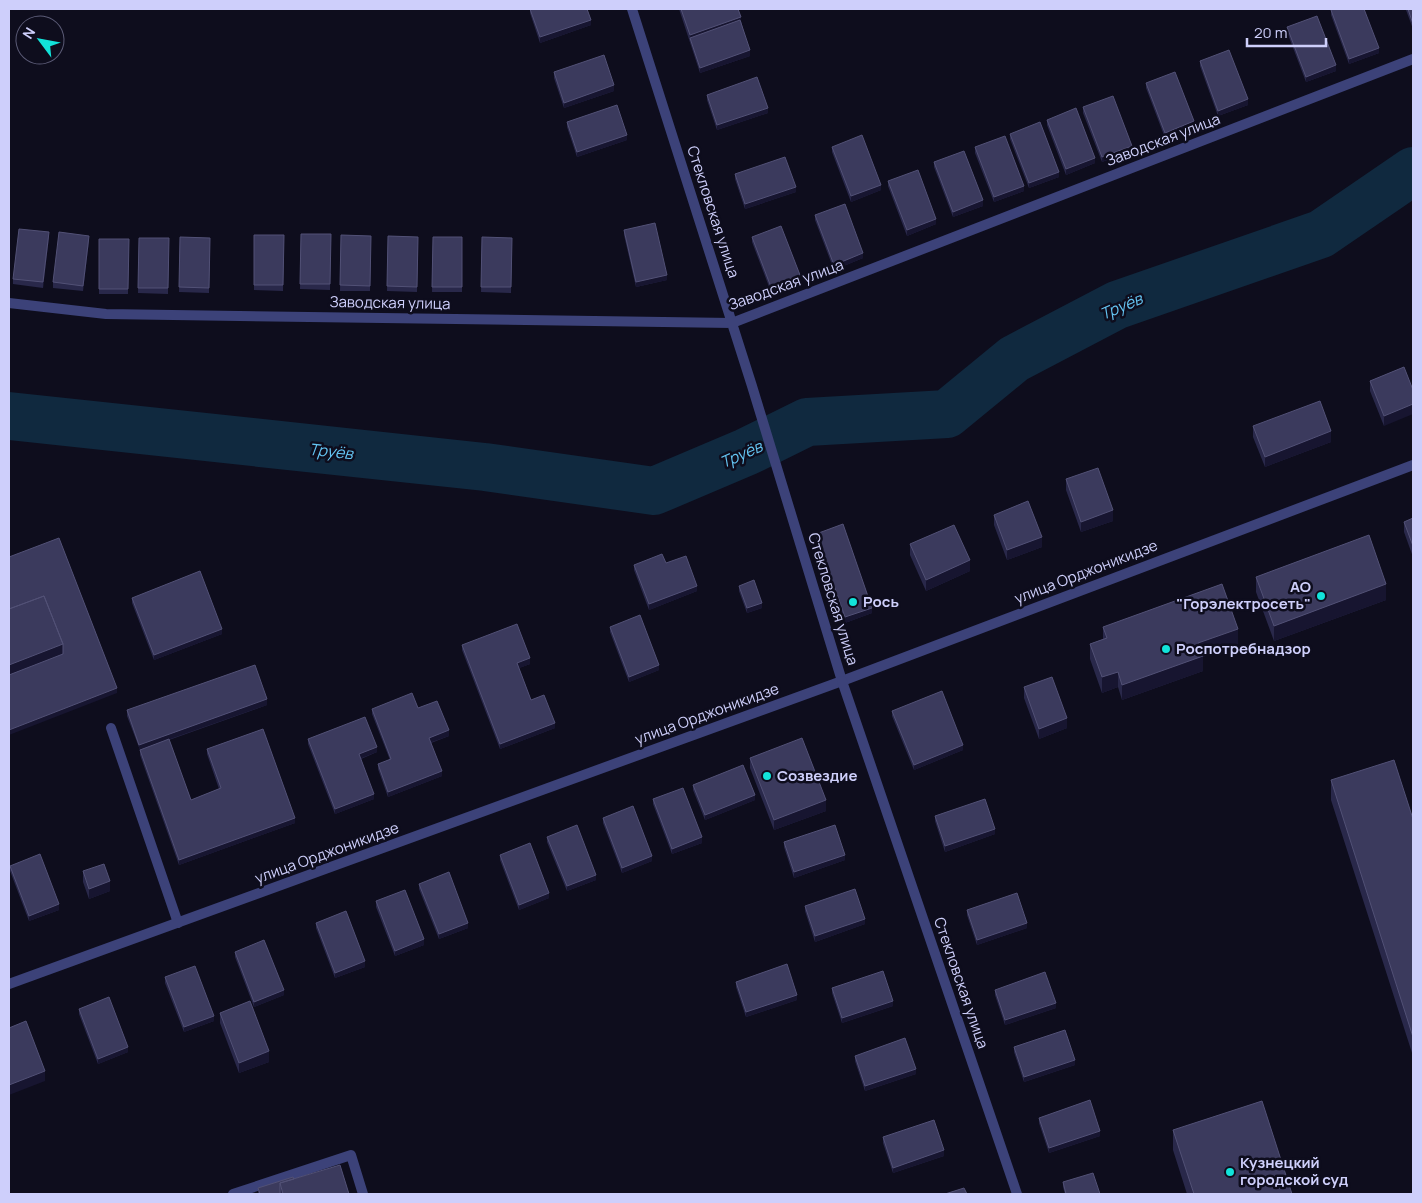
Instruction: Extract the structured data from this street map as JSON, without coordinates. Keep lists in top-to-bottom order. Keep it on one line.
{"streets":{"street":["Заводская улица","Стекловская улица","улица Орджоникидзе"]},"crossings":[["Заводская улица","Стекловская улица"],["Стекловская улица","улица Орджоникидзе"]],"water":["Труёв"],"places":["АО \"Горэлектросеть\"","Рось","Роспотребнадзор","Созвездие","Кузнецкий городской суд"],"scale_bar":"20 m","north":"top left"}
